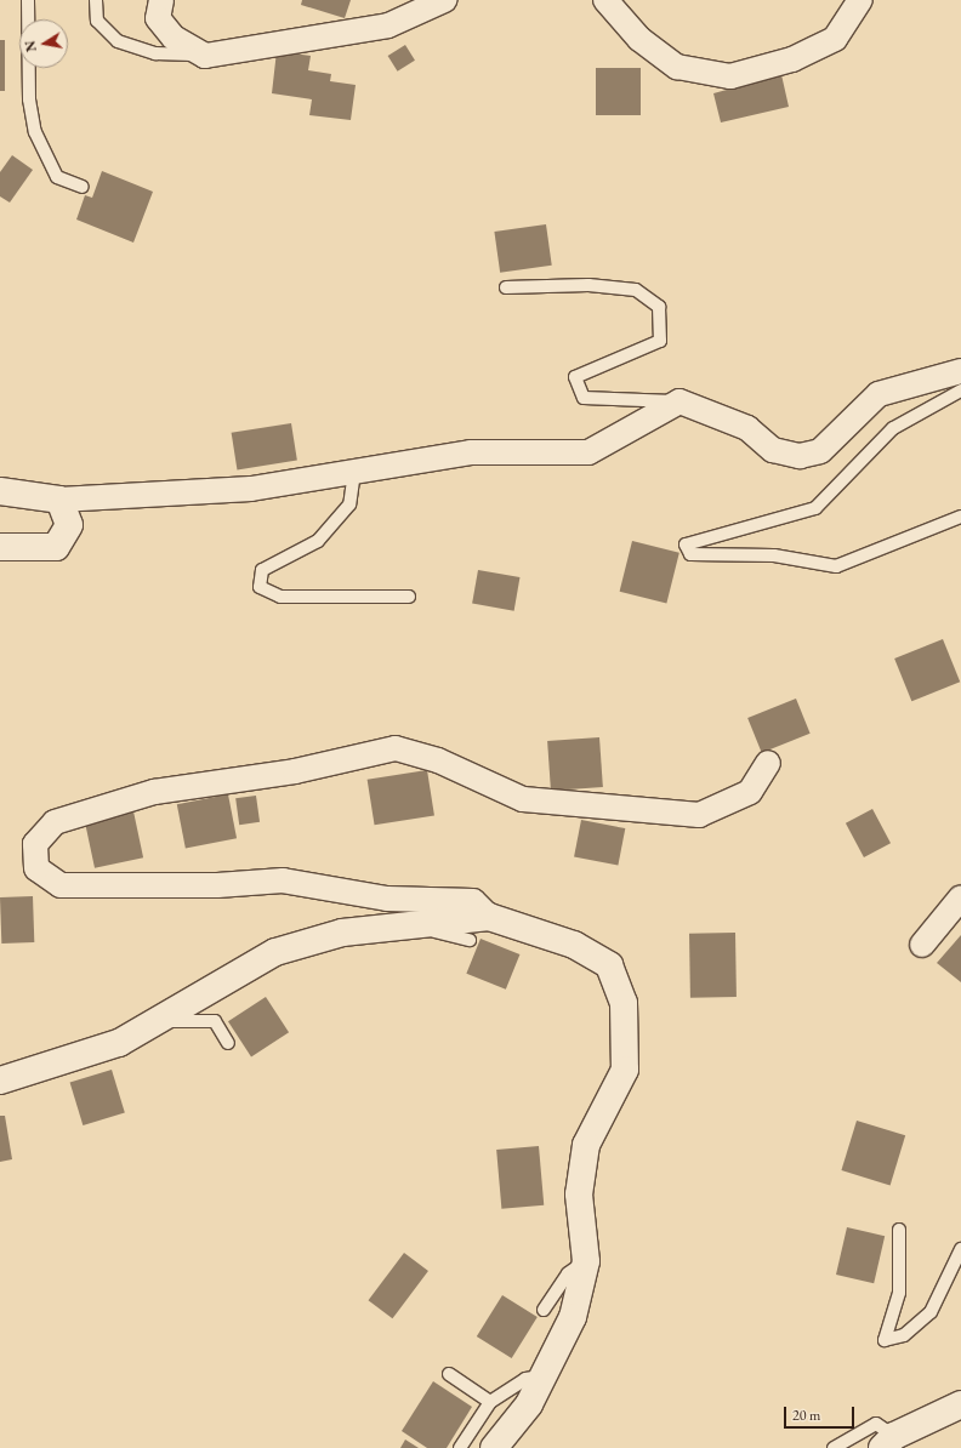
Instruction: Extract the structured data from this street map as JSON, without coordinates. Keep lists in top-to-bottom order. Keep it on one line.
{"scale_bar":"20 m","north":"left"}
